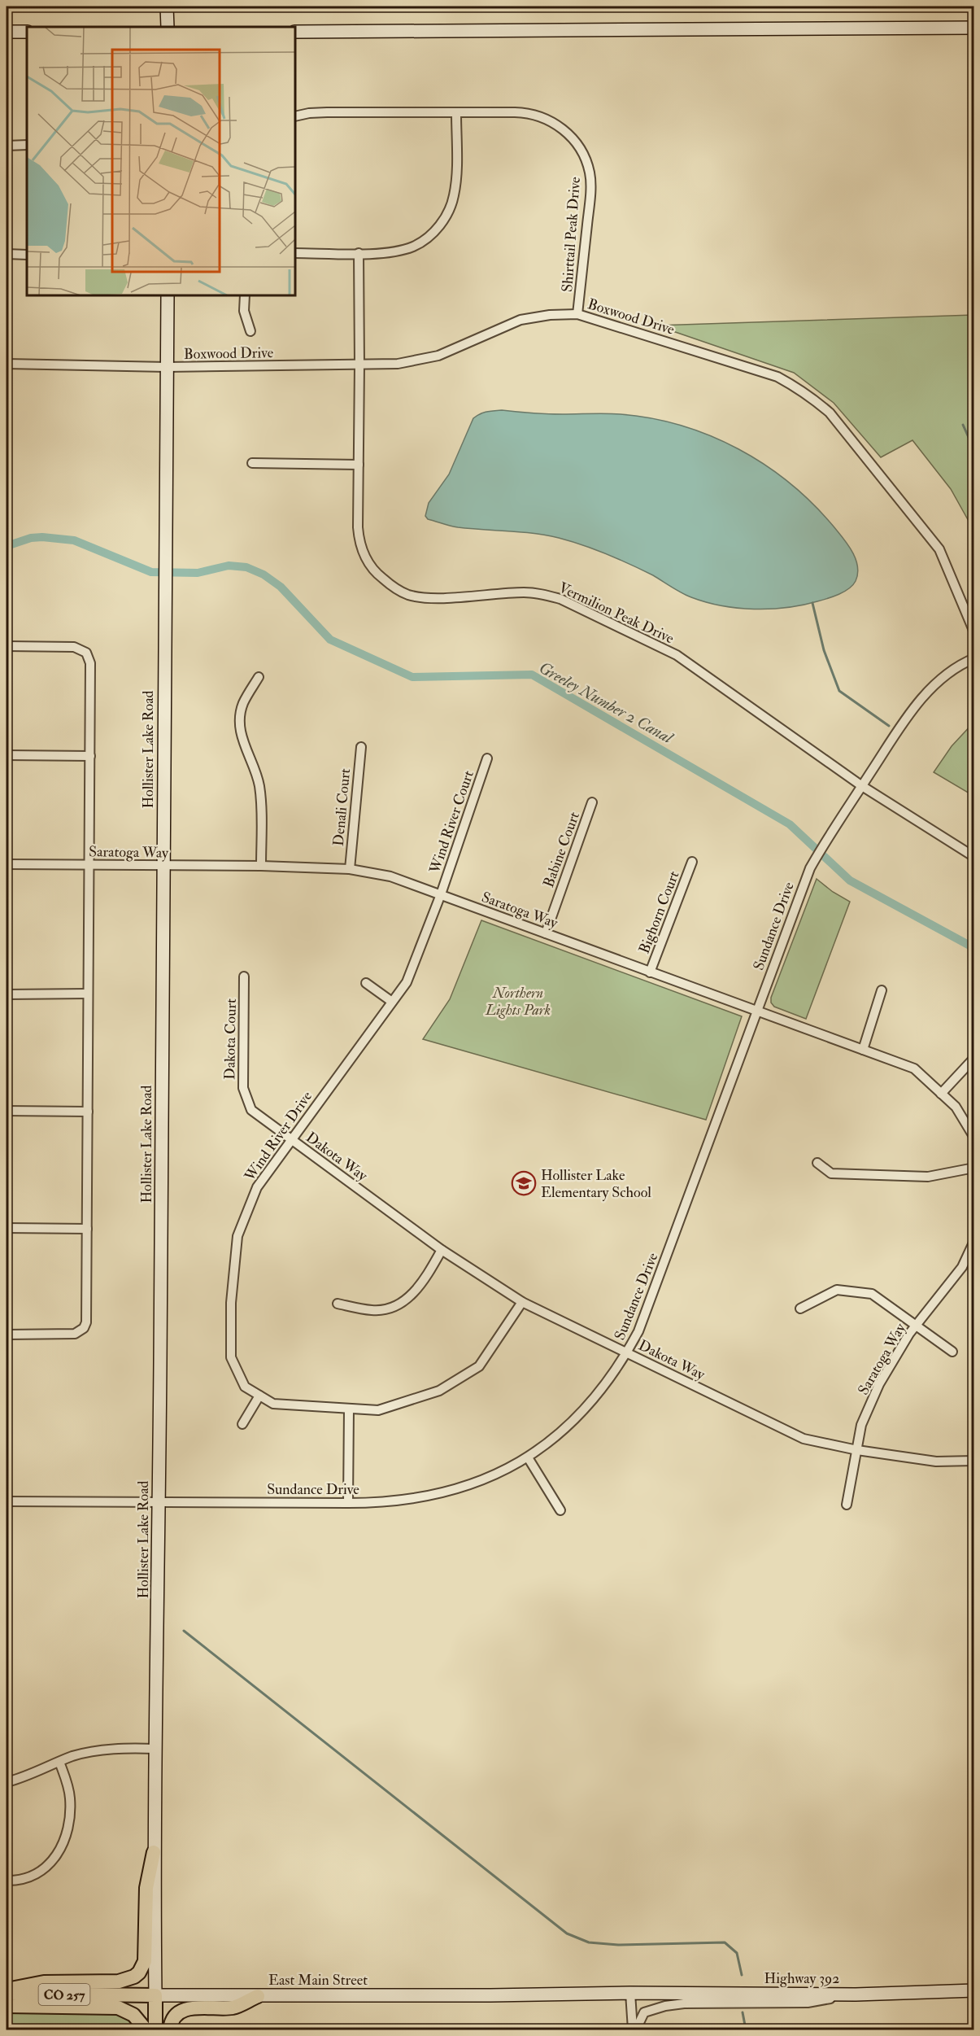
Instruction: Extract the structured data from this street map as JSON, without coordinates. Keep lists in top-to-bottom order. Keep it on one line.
{"streets":{"main road":["East Main Street","CO 257"],"street":["Shirttail Peak Drive","Boxwood Drive","Vermilion Peak Drive","Hollister Lake Road","Denali Court","Wind River Court","Babine Court","Saratoga Way","Bighorn Court","Sundance Drive","Dakota Court","Wind River Drive","Dakota Way","Highway 392"]},"crossings":[["Shirttail Peak Drive","Boxwood Drive"],["Boxwood Drive","Vermilion Peak Drive"],["Boxwood Drive","Hollister Lake Road"],["Vermilion Peak Drive","Sundance Drive"],["Hollister Lake Road","Saratoga Way"],["Hollister Lake Road","Sundance Drive"],["Hollister Lake Road","East Main Street"],["Denali Court","Saratoga Way"],["Wind River Court","Saratoga Way"],["Wind River Court","Wind River Drive"],["Babine Court","Saratoga Way"],["Saratoga Way","Bighorn Court"],["Saratoga Way","Sundance Drive"],["Saratoga Way","Wind River Drive"],["Saratoga Way","Dakota Way"],["Sundance Drive","Dakota Way"],["Dakota Court","Wind River Drive"],["Dakota Court","Dakota Way"],["Wind River Drive","Dakota Way"],["Highway 392","East Main Street"]],"water":["Greeley Number 2 Canal"],"parks":["Northern Lights Park"],"places":{"school or university":["Hollister Lake Elementary School"]}}
